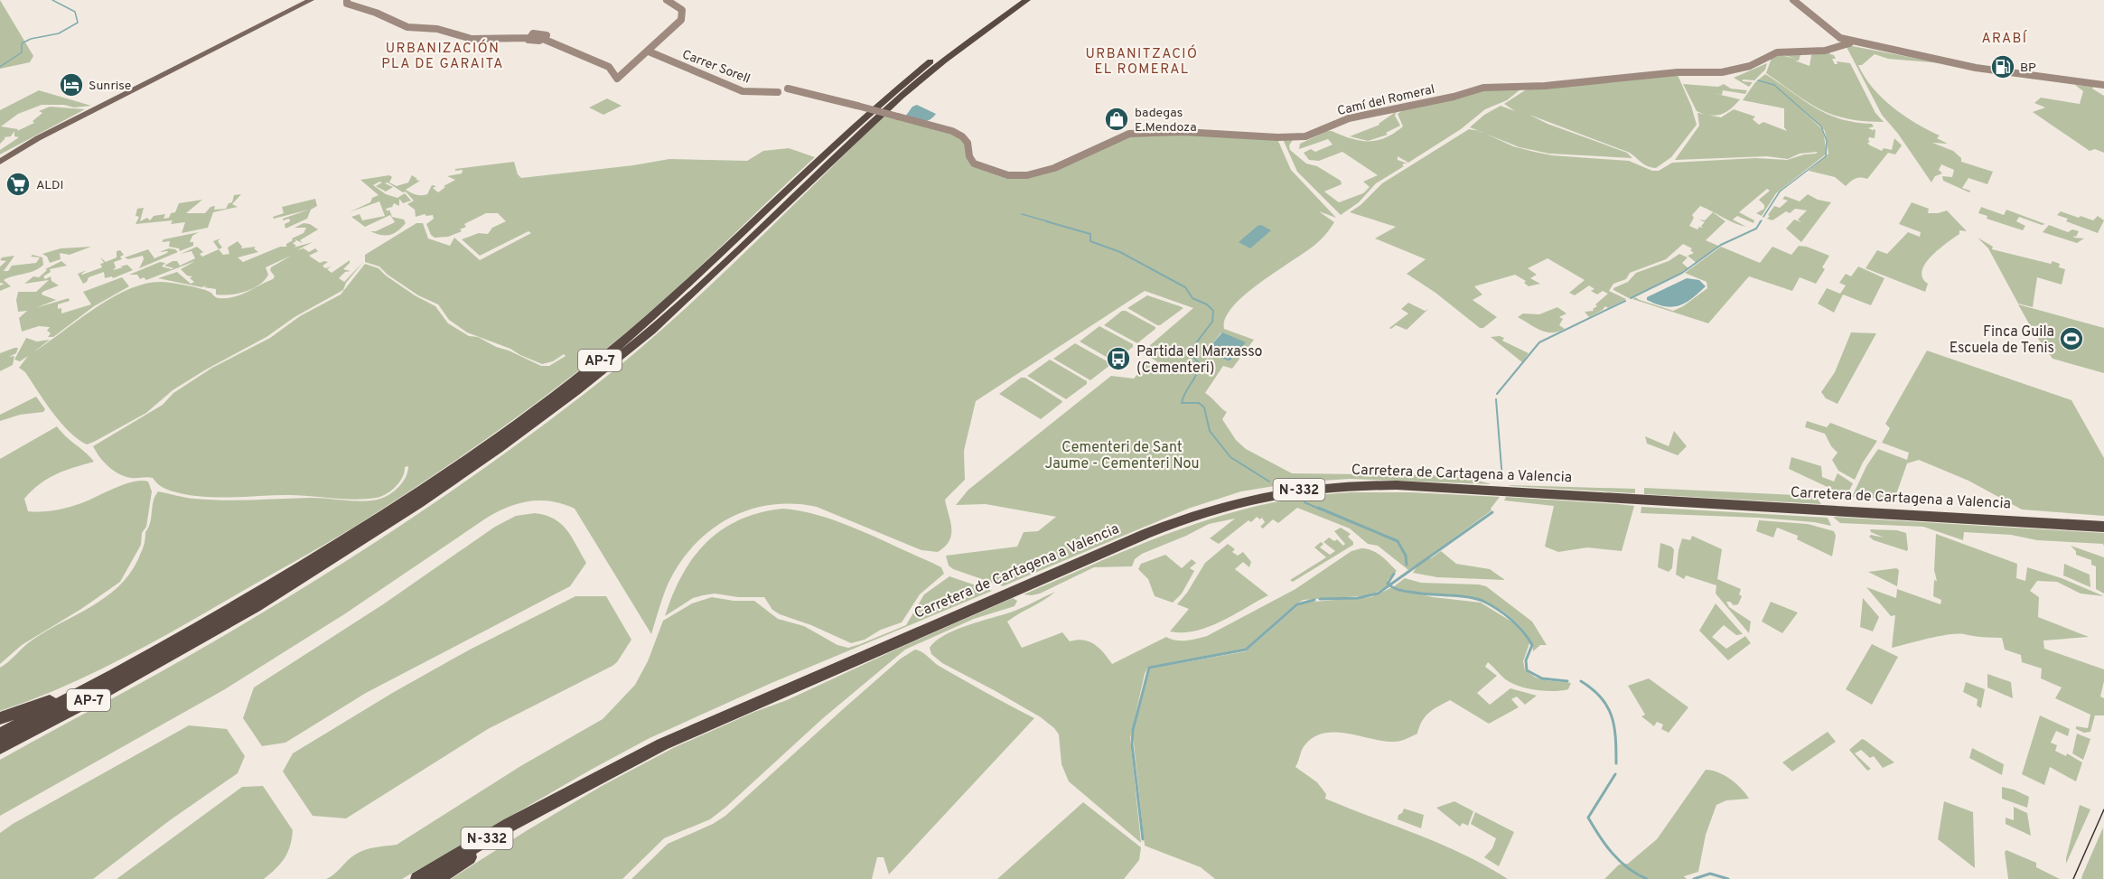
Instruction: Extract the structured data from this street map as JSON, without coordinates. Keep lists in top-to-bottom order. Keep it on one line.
{"streets":{"highway":["AP-7","Carretera de Cartagena a Valencia","N-332"],"street":["Carrer Sorell","Camí del Romeral"]},"crossings":[["Carrer Sorell","Camí del Romeral"]],"districts":["ARABÍ","URBANIZACIÓN PLA DE GARAITA","URBANITZACIÓ EL ROMERAL"],"parks":["Cementeri de Sant Jaume - Cementeri Nou"],"places":{"fuel station":["BP"],"hotel":["Sunrise"],"shop":["badegas E.Mendoza"],"supermarket":["ALDI"],"sports":["Finca Guila Escuela de Tenis"],"bus stop":["Partida el Marxasso (Cementeri)"]}}
